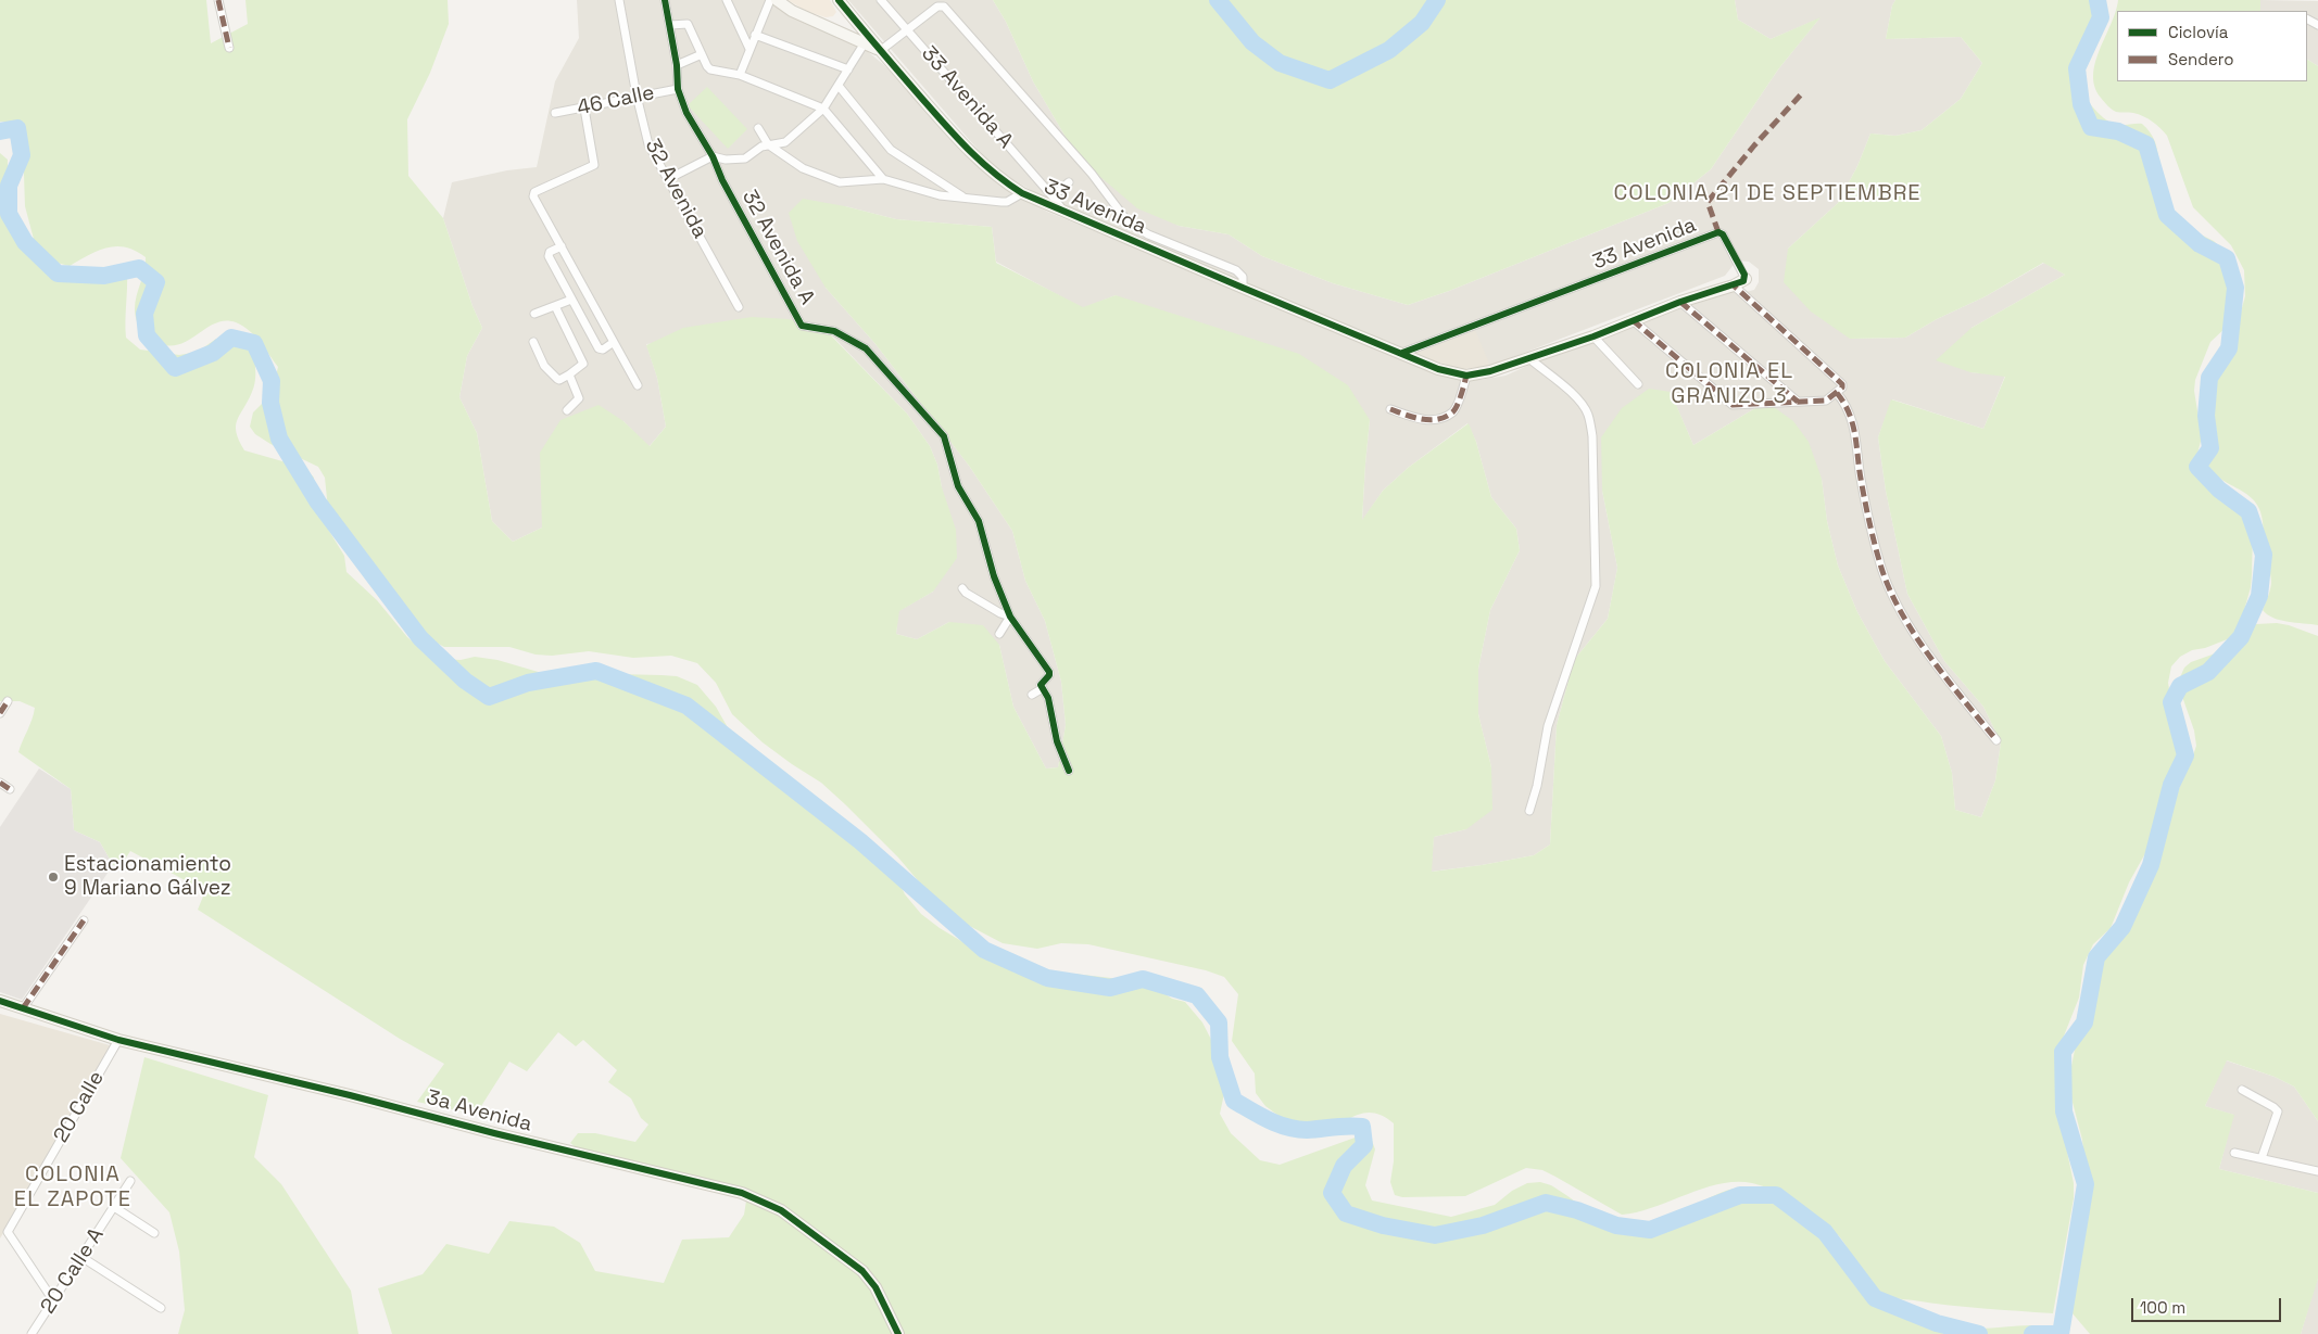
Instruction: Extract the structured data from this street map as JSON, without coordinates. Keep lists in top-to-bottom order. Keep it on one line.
{"streets":{"street":["33 Avenida A","46 Calle","32 Avenida","33 Avenida","32 Avenida A","20 Calle","3a Avenida","20 Calle A"]},"crossings":[["33 Avenida A","33 Avenida"],["46 Calle","32 Avenida"],["46 Calle","32 Avenida A"],["20 Calle","3a Avenida"],["20 Calle","20 Calle A"]],"districts":["COLONIA 21 DE SEPTIEMBRE","COLONIA EL GRANIZO 3","COLONIA EL ZAPOTE"],"places":["Estacionamiento 9 Mariano Gálvez"],"legend":["Ciclovía","Sendero"],"scale_bar":"100 m"}
